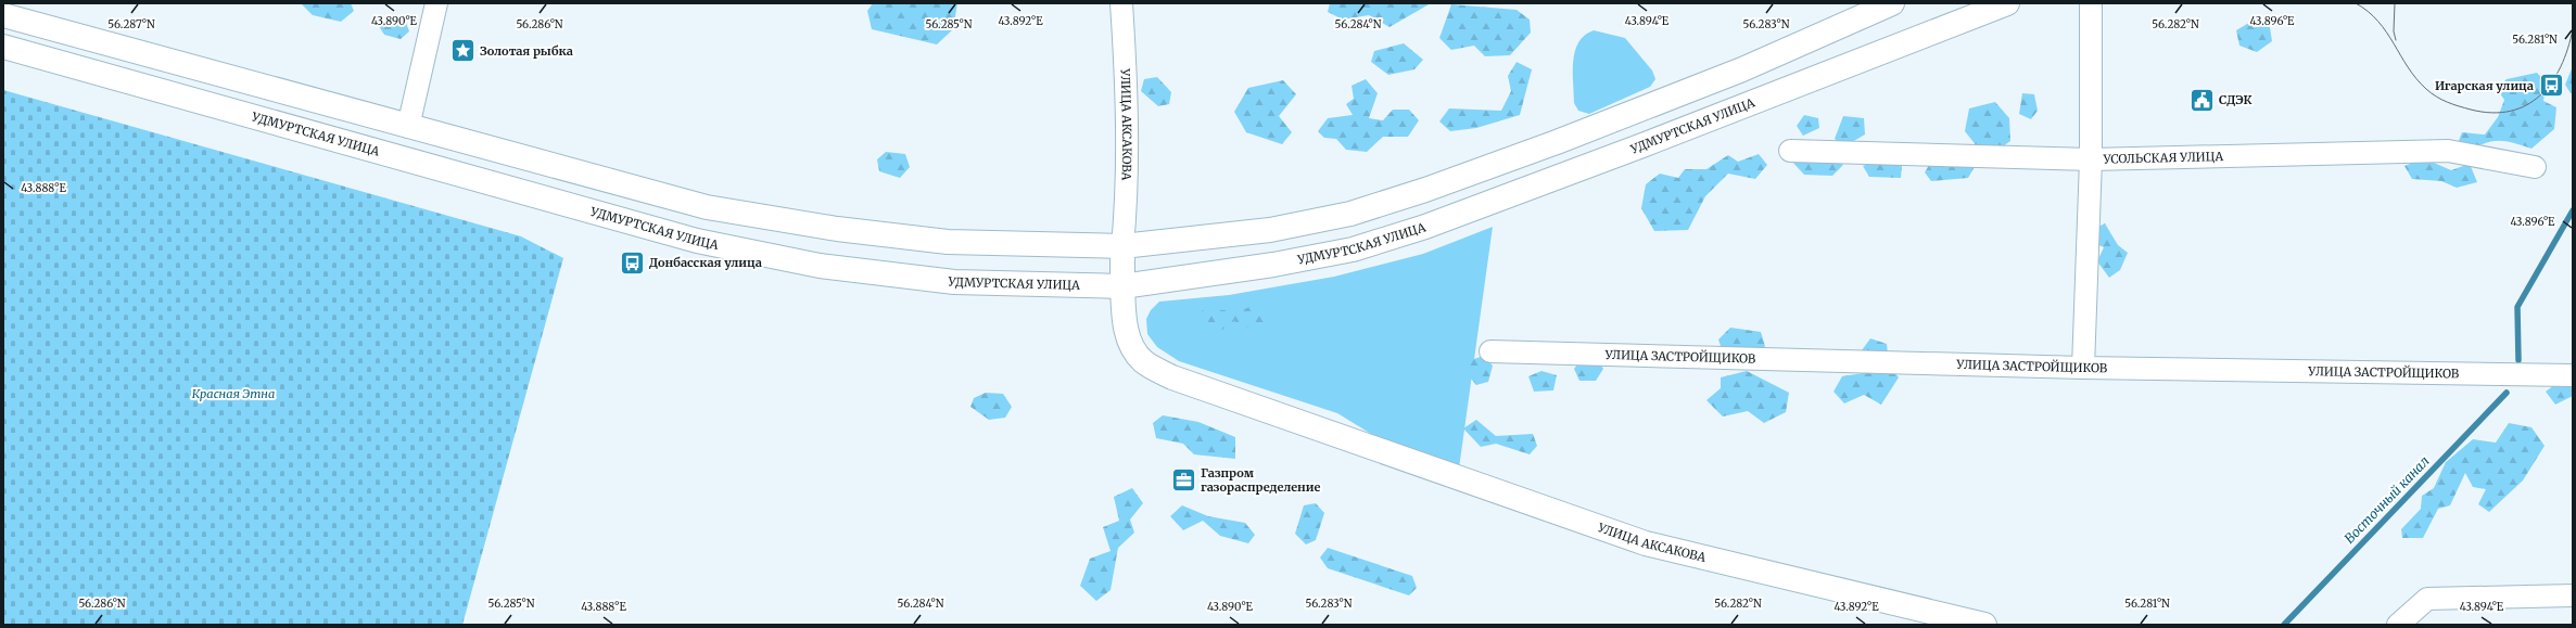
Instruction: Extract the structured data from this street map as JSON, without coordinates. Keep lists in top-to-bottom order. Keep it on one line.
{"streets":{"main road":["УЛИЦА АКСАКОВА","УДМУРТСКАЯ УЛИЦА"],"street":["УСОЛЬСКАЯ УЛИЦА","УЛИЦА ЗАСТРОЙЩИКОВ"]},"crossings":[["УЛИЦА АКСАКОВА","УДМУРТСКАЯ УЛИЦА"]],"water":["Восточный канал"],"parks":["Красная Этна"],"places":{"place":["Золотая рыбка"],"bus stop":["Игарская улица","Донбасская улица"],"public building":["СДЭК"],"office":["Газпром газораспределение"]},"coordinates":["43.894°E","43.896°E","43.890°E","43.892°E","56.287°N","56.283°N","56.282°N","56.286°N","56.285°N","56.284°N","56.281°N","43.888°E"]}
